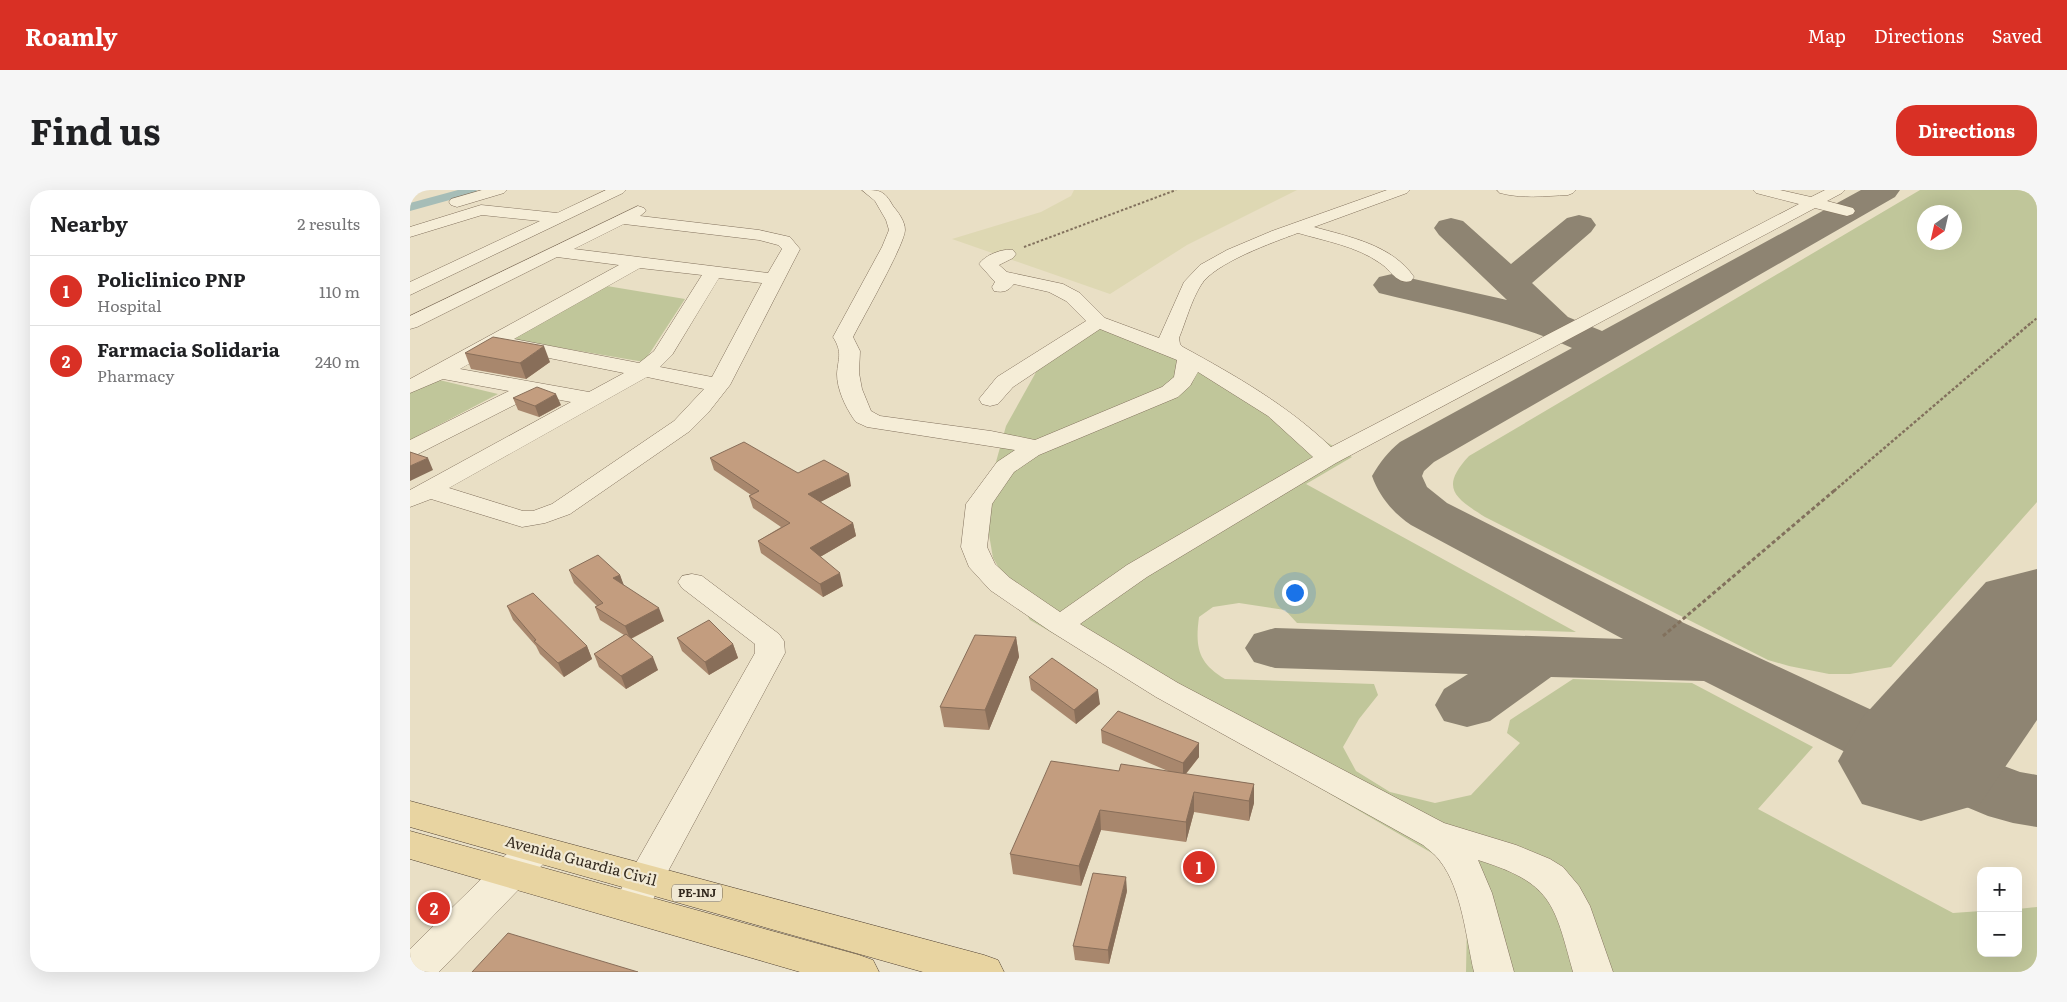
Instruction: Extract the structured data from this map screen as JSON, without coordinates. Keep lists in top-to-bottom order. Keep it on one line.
{"streets":{"main road":["Avenida Guardia Civil","PE-1NJ"]},"north":"bottom left","page":{"header":"Roamly","nav":["Map","Directions","Saved"],"title":"Find us","buttons":"Directions","heading":["Nearby","2 results"],"list":[{"mark":"1","name":"Policlinico PNP","note":"Hospital","value":"110 m"},{"mark":"2","name":"Farmacia Solidaria","note":"Pharmacy","value":"240 m"}],"pins":["1","2"],"map_buttons":["+","−"]}}
